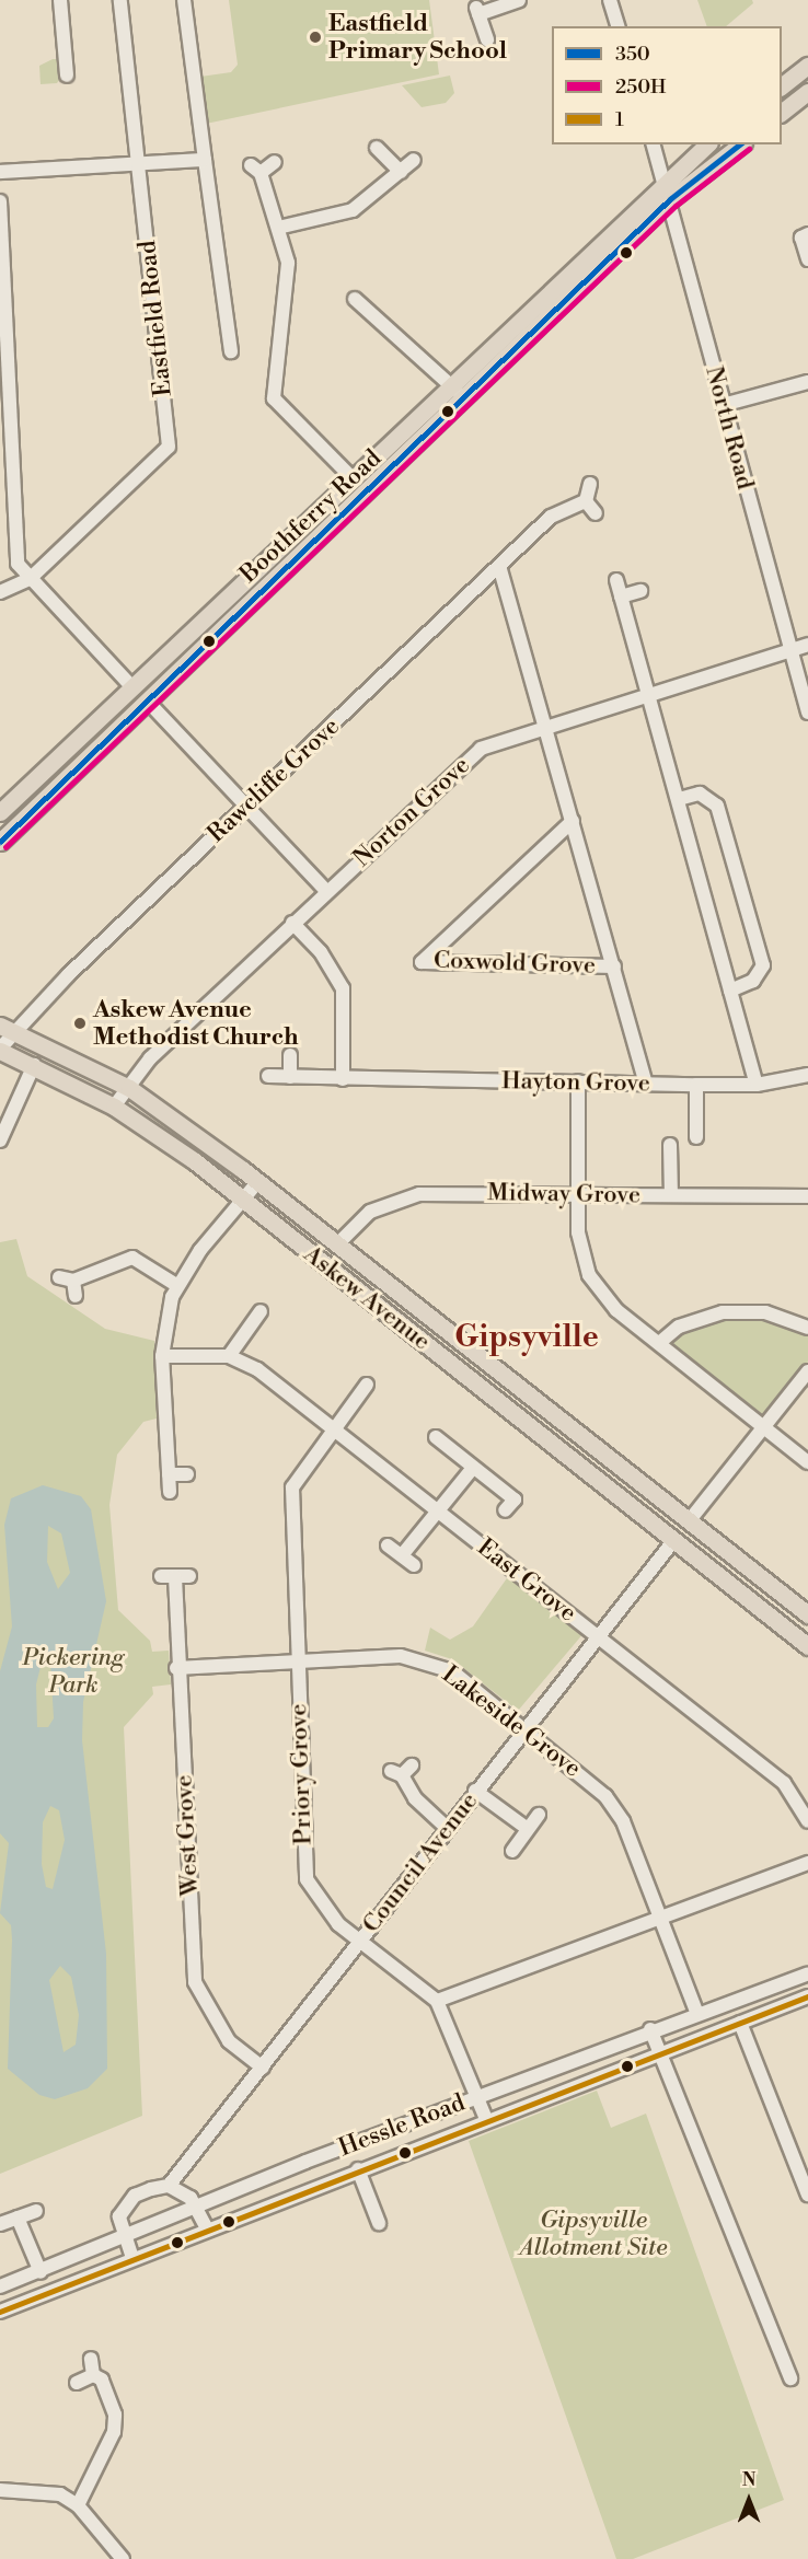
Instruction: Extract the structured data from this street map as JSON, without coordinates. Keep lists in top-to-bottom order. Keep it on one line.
{"streets":{"main road":["Boothferry Road","Askew Avenue"],"street":["Eastfield Road","North Road","Rawcliffe Grove","Norton Grove","Coxwold Grove","Hayton Grove","Midway Grove","East Grove","Lakeside Grove","Priory Grove","West Grove","Council Avenue","Hessle Road"]},"crossings":[["North Road","Boothferry Road"],["North Road","Norton Grove"],["Rawcliffe Grove","Coxwold Grove"],["Rawcliffe Grove","Askew Avenue"],["Norton Grove","Coxwold Grove"],["Norton Grove","Askew Avenue"],["Coxwold Grove","Hayton Grove"],["Midway Grove","Askew Avenue"],["Askew Avenue","Council Avenue"],["East Grove","Priory Grove"],["East Grove","Council Avenue"],["Lakeside Grove","Priory Grove"],["Lakeside Grove","West Grove"],["Lakeside Grove","Council Avenue"],["Lakeside Grove","Hessle Road"],["Priory Grove","Council Avenue"],["Priory Grove","Hessle Road"],["West Grove","Council Avenue"]],"districts":["Gipsyville"],"parks":["Pickering Park","Gipsyville Allotment Site"],"places":["Eastfield Primary School","Askew Avenue Methodist Church"],"lines":["transit line 350","transit line 250H","transit line 1"],"legend":["350","250H","1"],"north":"top"}
